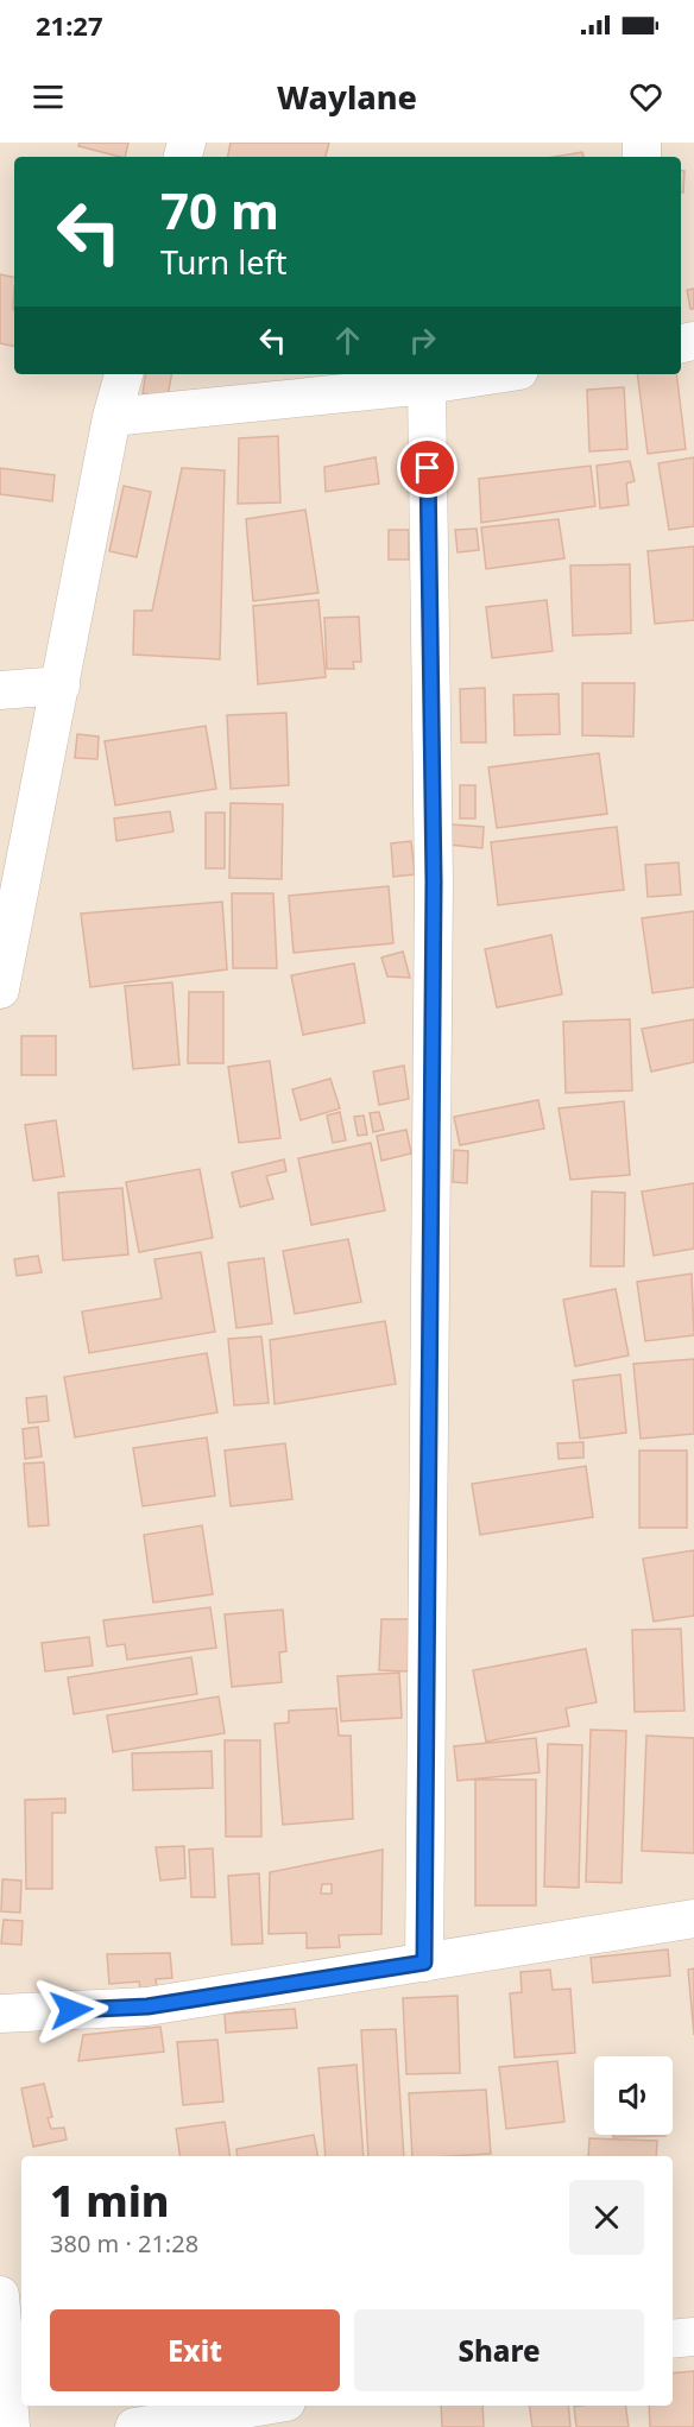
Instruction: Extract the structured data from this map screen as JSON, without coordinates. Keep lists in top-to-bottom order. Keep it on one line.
{"page":{"status":"21:27","header":"Waylane","turn":["70 m","Turn left"],"heading":["1 min","380 m · 21:28"],"buttons":["Exit","Share"]}}
